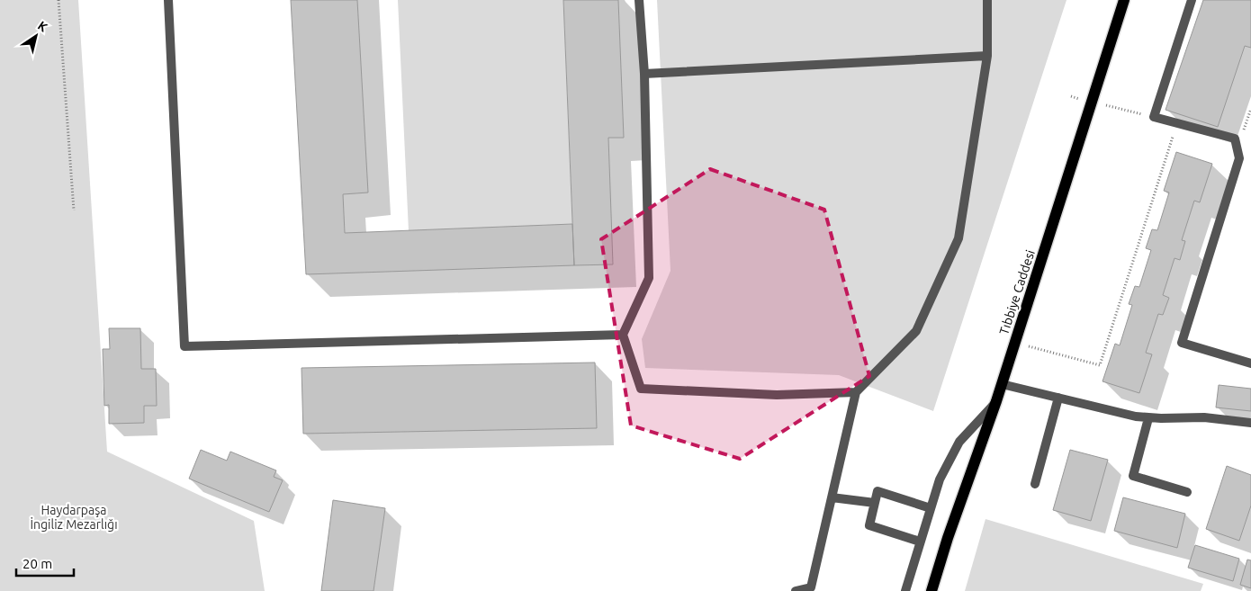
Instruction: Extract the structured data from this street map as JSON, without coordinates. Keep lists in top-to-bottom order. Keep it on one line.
{"streets":{"main road":["Tıbbiye Caddesi"]},"parks":["Haydarpaşa İngiliz Mezarlığı"],"scale_bar":"20 m","north":"top right"}
